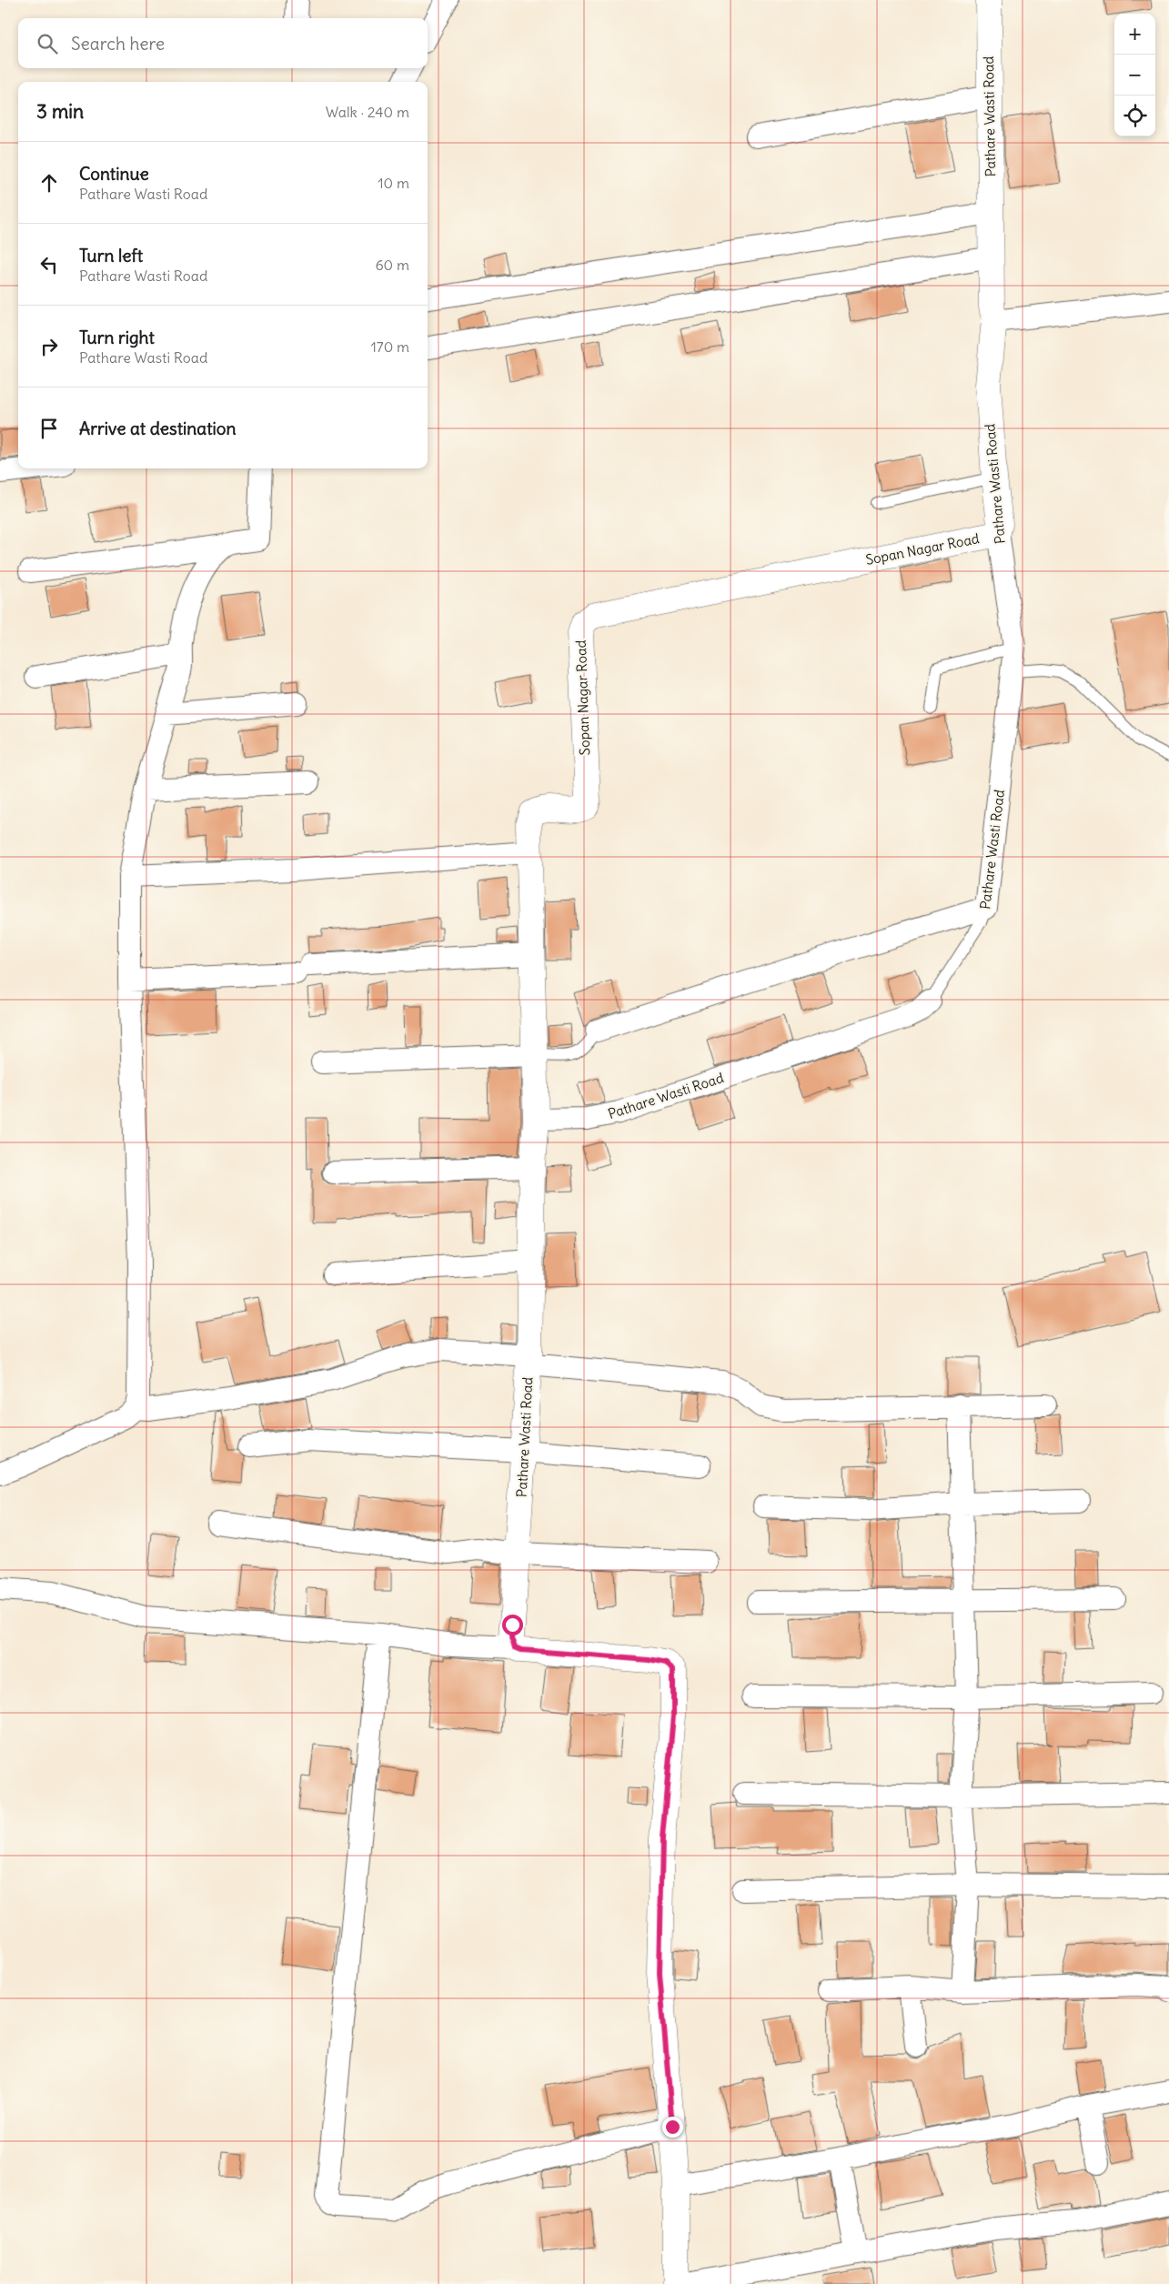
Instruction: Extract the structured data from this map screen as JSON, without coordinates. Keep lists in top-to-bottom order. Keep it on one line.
{"streets":{"street":["Pathare Wasti Road","Sopan Nagar Road"]},"crossings":[["Pathare Wasti Road","Sopan Nagar Road"]],"page":{"map_buttons":["+","−"],"search":"Search here","heading":["3 min","Walk · 240 m"],"list":[["Continue","Pathare Wasti Road","10 m"],["Turn left","Pathare Wasti Road","60 m"],["Turn right","Pathare Wasti Road","170 m"],"Arrive at destination"]}}
